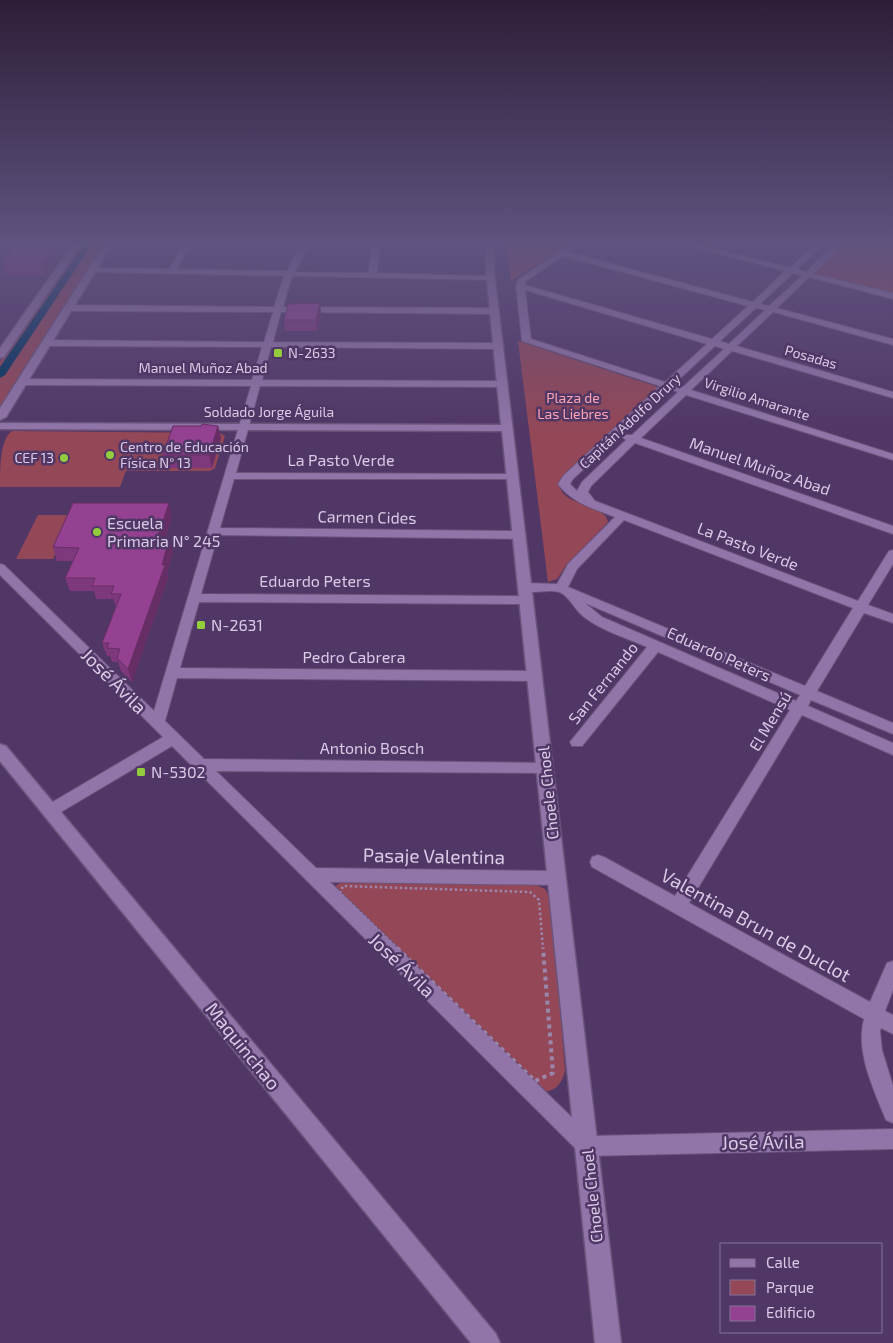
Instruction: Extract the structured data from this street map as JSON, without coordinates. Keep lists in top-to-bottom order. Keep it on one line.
{"streets":{"street":["Posadas","Manuel Muñoz Abad","Virgilio Amarante","Soldado Jorge Águila","Capitán Adolfo Drury","La Pasto Verde","Carmen Cides","Eduardo Peters","Pedro Cabrera","José Ávila","San Fernando","El Mensú","Antonio Bosch","Choele Choel","Pasaje Valentina","Valentina Brun de Duclot","Maquinchao"]},"crossings":[["Posadas","Capitán Adolfo Drury"],["Manuel Muñoz Abad","Capitán Adolfo Drury"],["Manuel Muñoz Abad","Choele Choel"],["Virgilio Amarante","Capitán Adolfo Drury"],["Soldado Jorge Águila","Choele Choel"],["Capitán Adolfo Drury","La Pasto Verde"],["La Pasto Verde","El Mensú"],["La Pasto Verde","Choele Choel"],["Carmen Cides","Choele Choel"],["Eduardo Peters","San Fernando"],["Eduardo Peters","El Mensú"],["Eduardo Peters","Choele Choel"],["Pedro Cabrera","Choele Choel"],["José Ávila","Antonio Bosch"],["José Ávila","Choele Choel"],["José Ávila","Pasaje Valentina"],["El Mensú","Valentina Brun de Duclot"],["Antonio Bosch","Choele Choel"],["Choele Choel","Pasaje Valentina"]],"parks":["Plaza de Las Liebres"],"places":{"transit":["N-2633","N-2631","N-5302"],"other":["Centro de Educación Física N° 13","CEF 13","Escuela Primaria N° 245"]},"legend":["Calle","Parque","Edificio"]}
